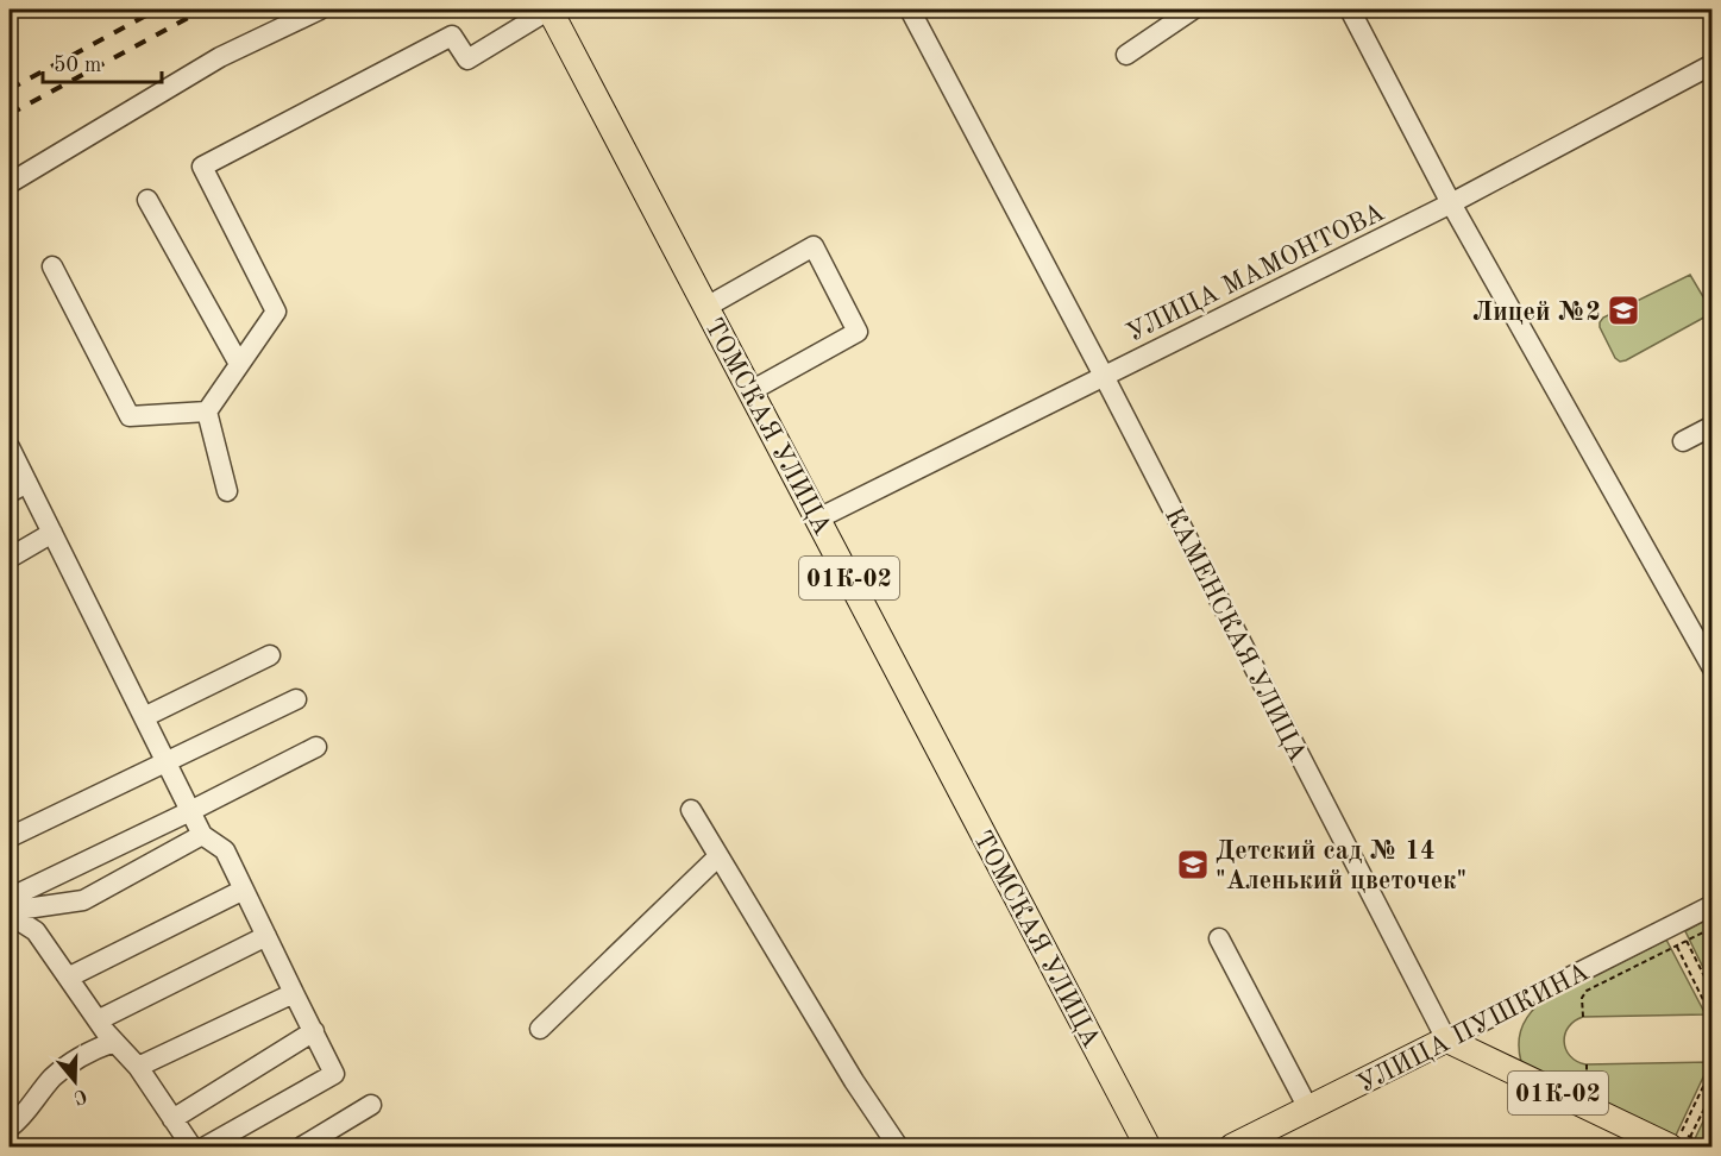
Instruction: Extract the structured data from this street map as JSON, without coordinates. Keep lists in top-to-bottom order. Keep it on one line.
{"streets":{"main road":["ТОМСКАЯ УЛИЦА","01К-02","УЛИЦА ПУШКИНА"],"street":["УЛИЦА МАМОНТОВА","КАМЕНСКАЯ УЛИЦА"]},"crossings":[["УЛИЦА МАМОНТОВА","ТОМСКАЯ УЛИЦА"],["УЛИЦА МАМОНТОВА","КАМЕНСКАЯ УЛИЦА"],["01К-02","КАМЕНСКАЯ УЛИЦА"],["01К-02","УЛИЦА ПУШКИНА"],["КАМЕНСКАЯ УЛИЦА","УЛИЦА ПУШКИНА"]],"places":{"school or university":["Лицей №2","Детский сад № 14 \"Аленький цветочек\""]},"scale_bar":"50 m","north":"bottom"}
